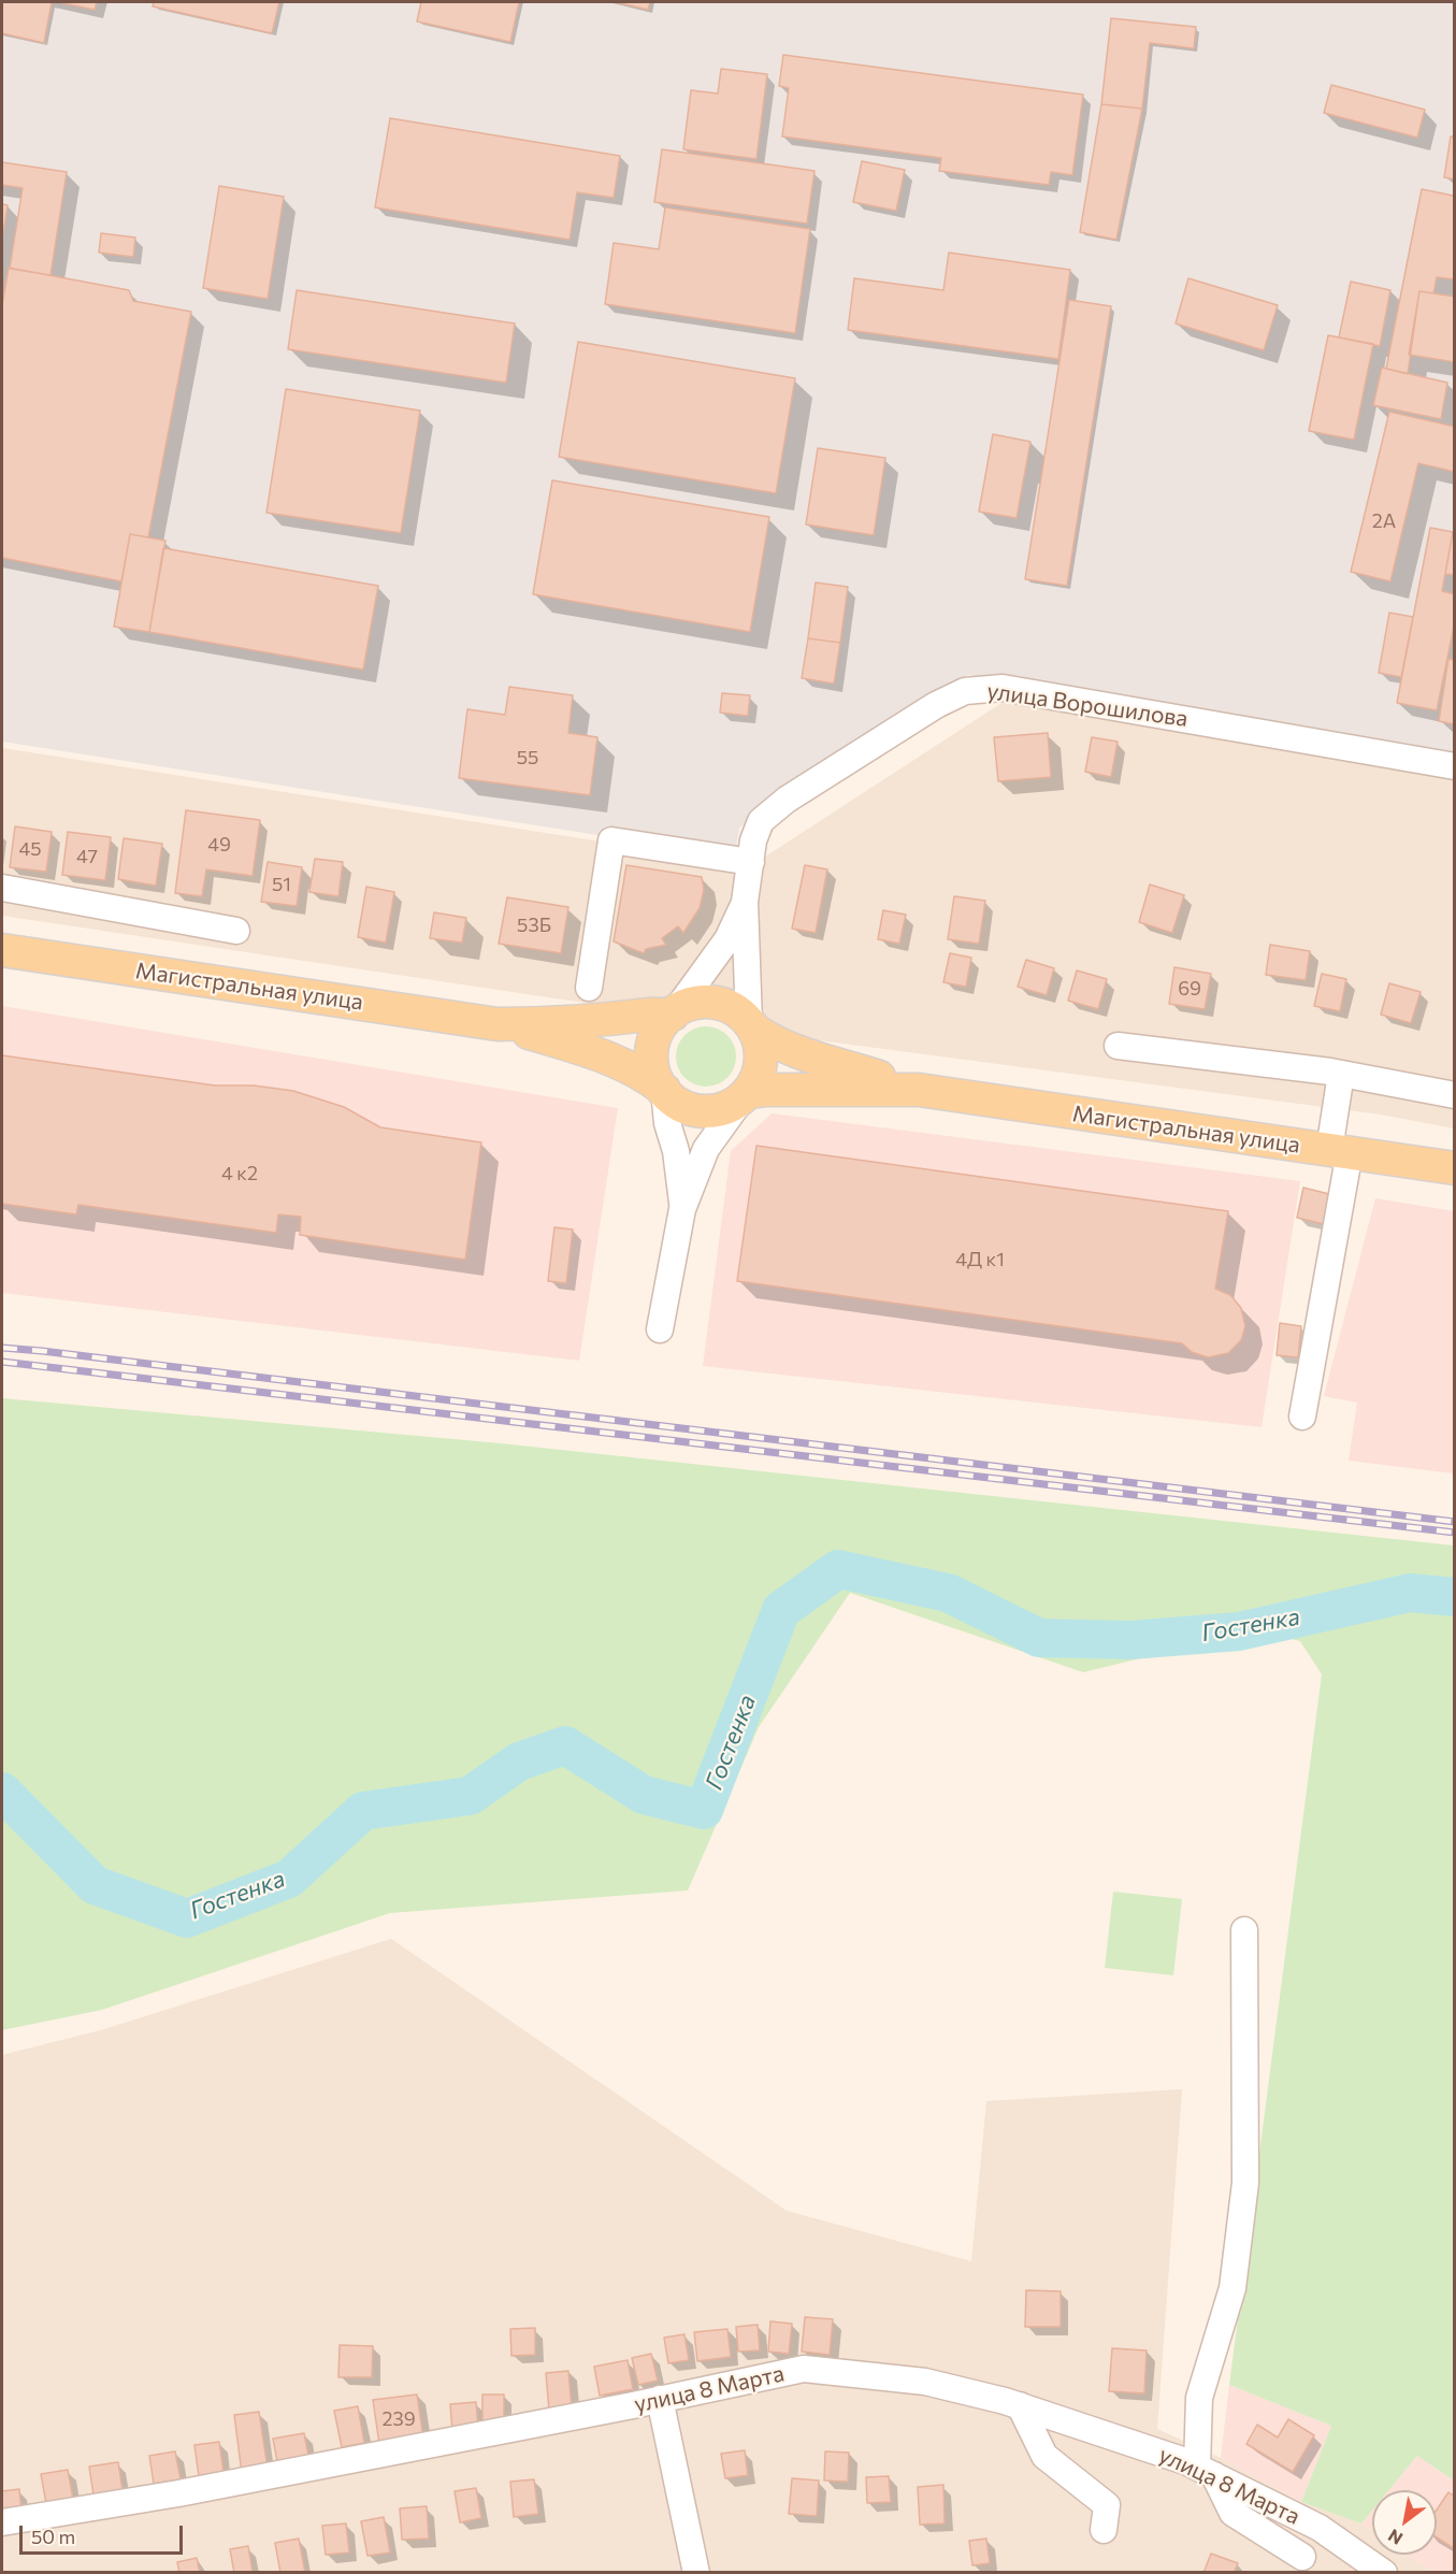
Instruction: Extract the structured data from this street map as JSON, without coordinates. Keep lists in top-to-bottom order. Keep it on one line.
{"streets":{"main road":["Магистральная улица"],"street":["улица Ворошилова","улица 8 Марта"]},"water":["Гостенка"],"house_numbers":["2А","55","49","45","47","51","53Б","69","4 к2","4Д к1","239"],"scale_bar":"50 m","north":"bottom left"}
